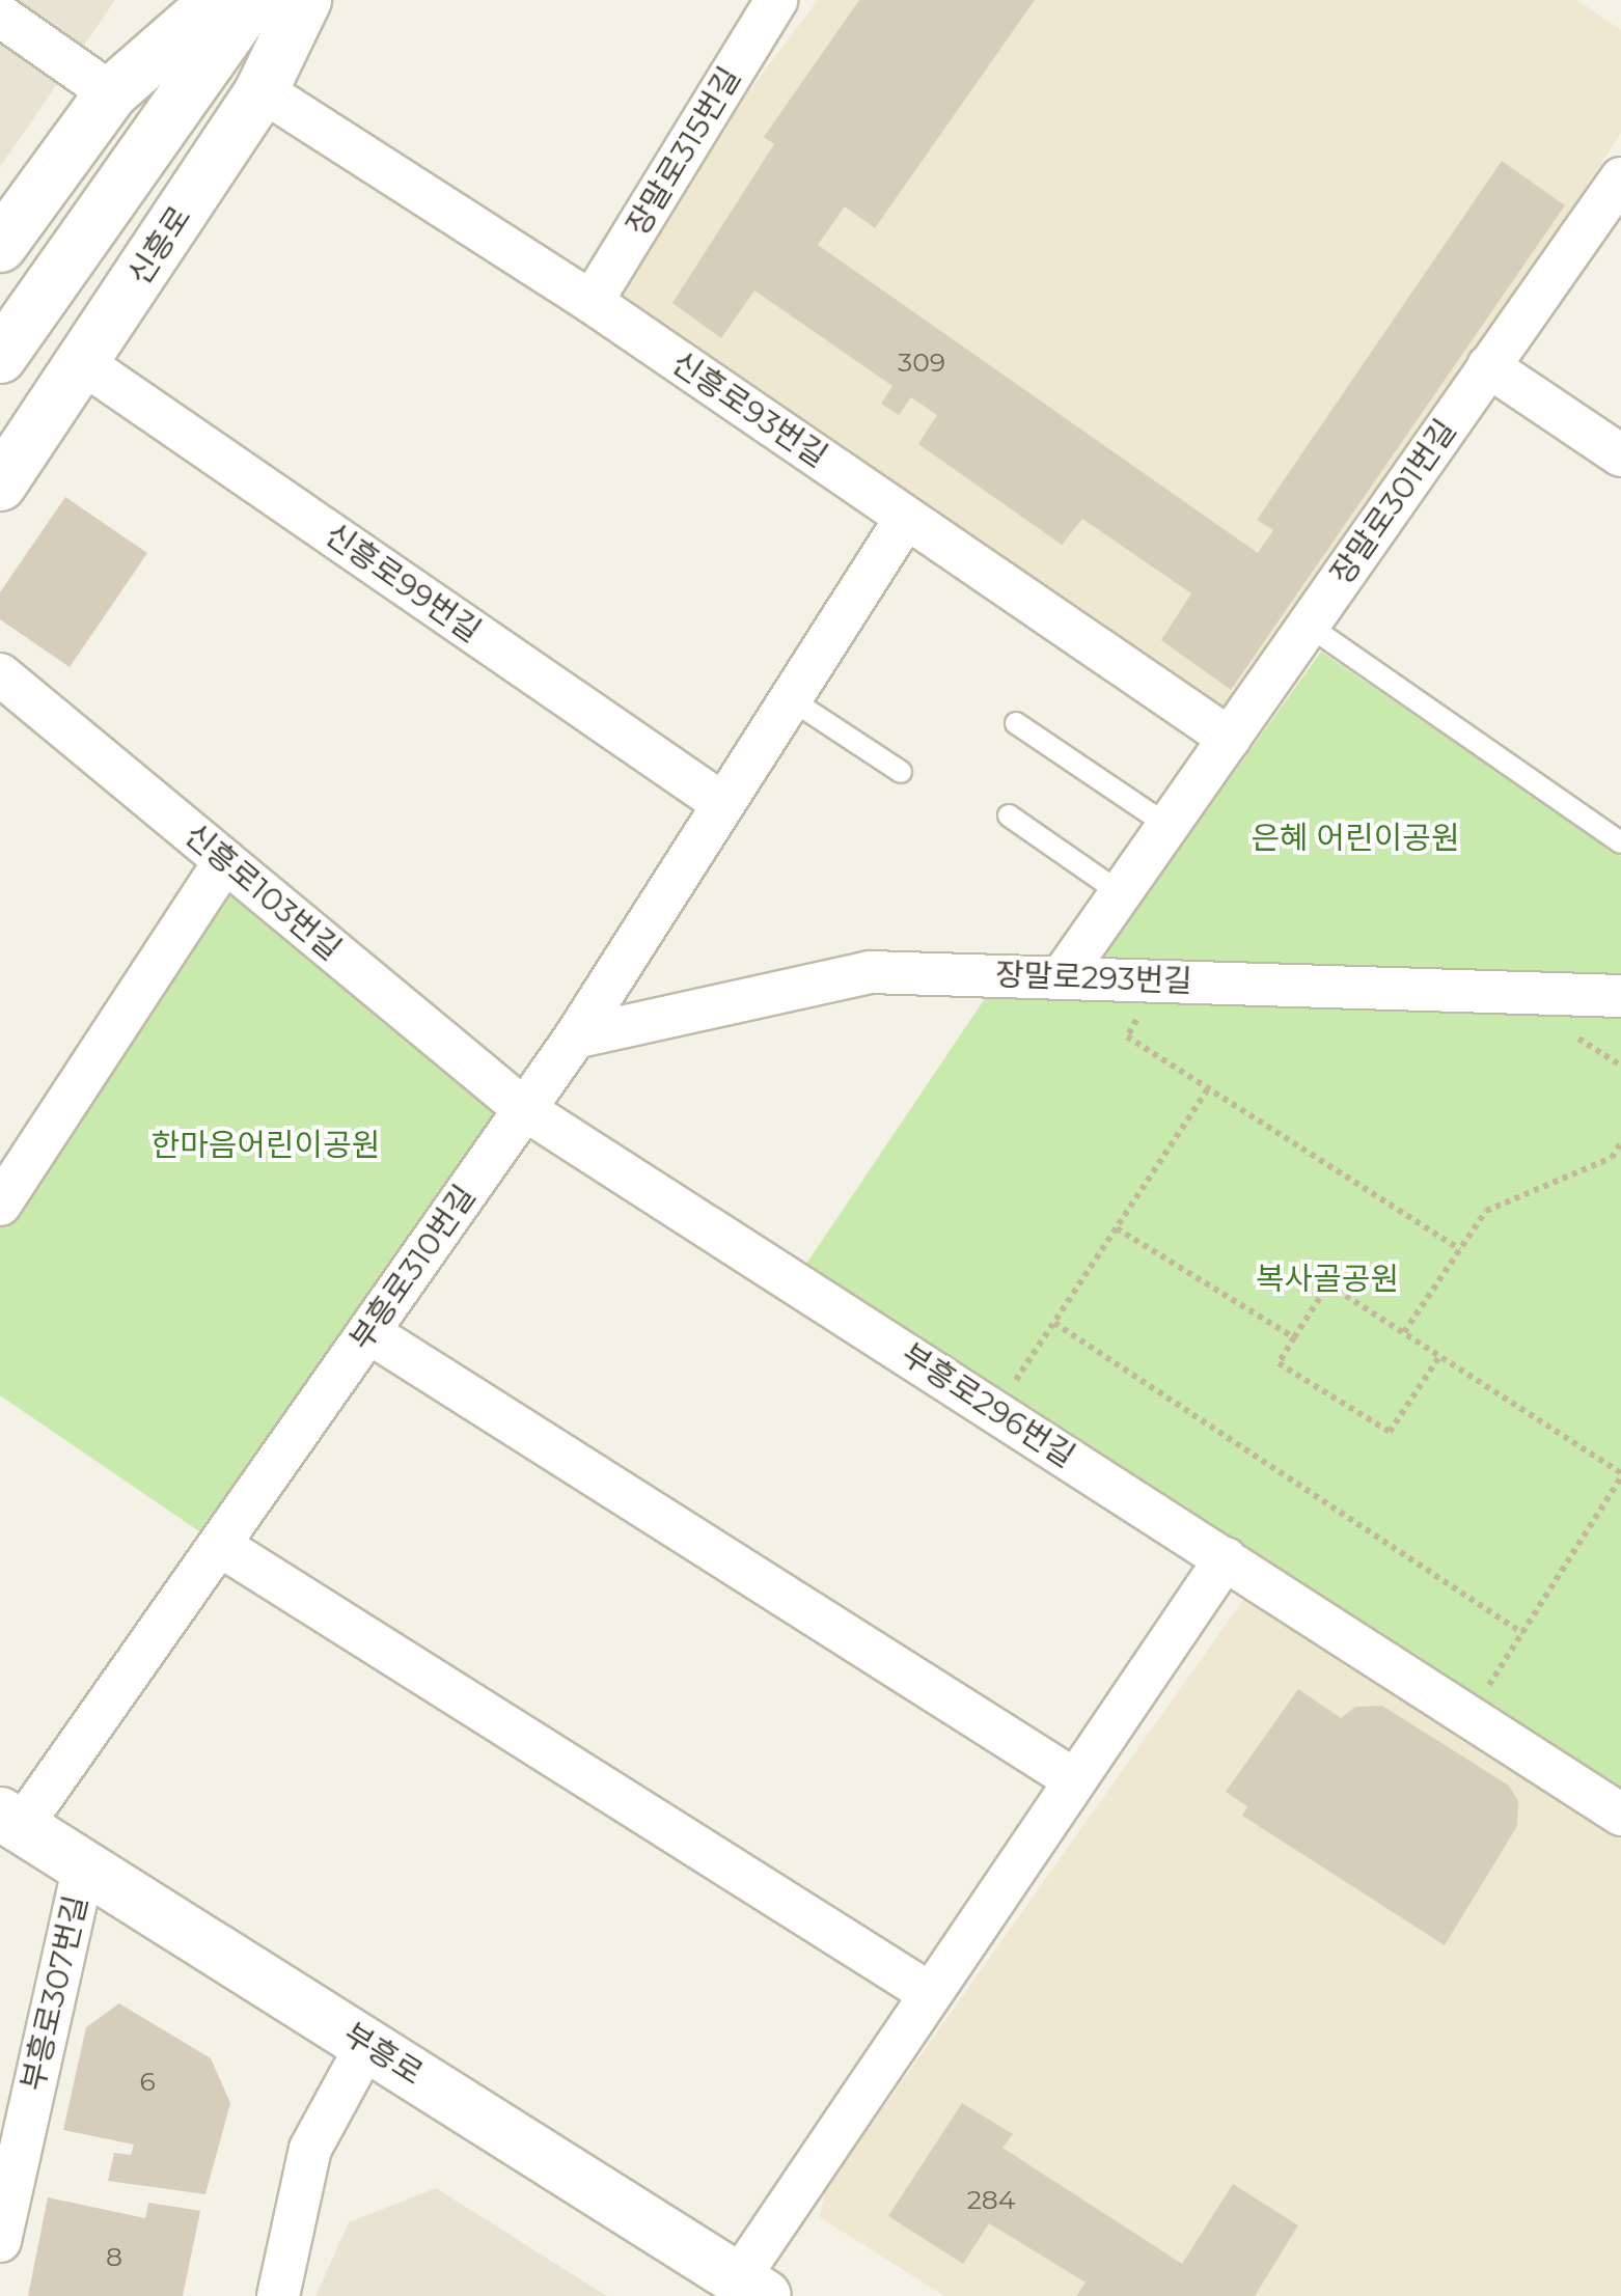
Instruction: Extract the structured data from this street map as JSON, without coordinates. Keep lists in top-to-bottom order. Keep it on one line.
{"streets":{"street":["장말로315번길","신흥로","신흥로93번길","장말로301번길","신흥로99번길","신흥로103번길","장말로293번길","부흥로310번길","부흥로296번길","부흥로307번길","부흥로"]},"crossings":[["장말로315번길","신흥로93번길"],["신흥로","신흥로93번길"],["신흥로","신흥로99번길"],["신흥로93번길","장말로301번길"],["신흥로93번길","부흥로310번길"],["장말로301번길","장말로293번길"],["신흥로99번길","부흥로310번길"],["신흥로103번길","부흥로310번길"],["신흥로103번길","부흥로296번길"],["장말로293번길","부흥로310번길"],["부흥로310번길","부흥로296번길"],["부흥로310번길","부흥로"],["부흥로307번길","부흥로"]],"parks":["은혜 어린이공원","한마음어린이공원","복사골공원"],"house_numbers":["309","6","284","8"]}
